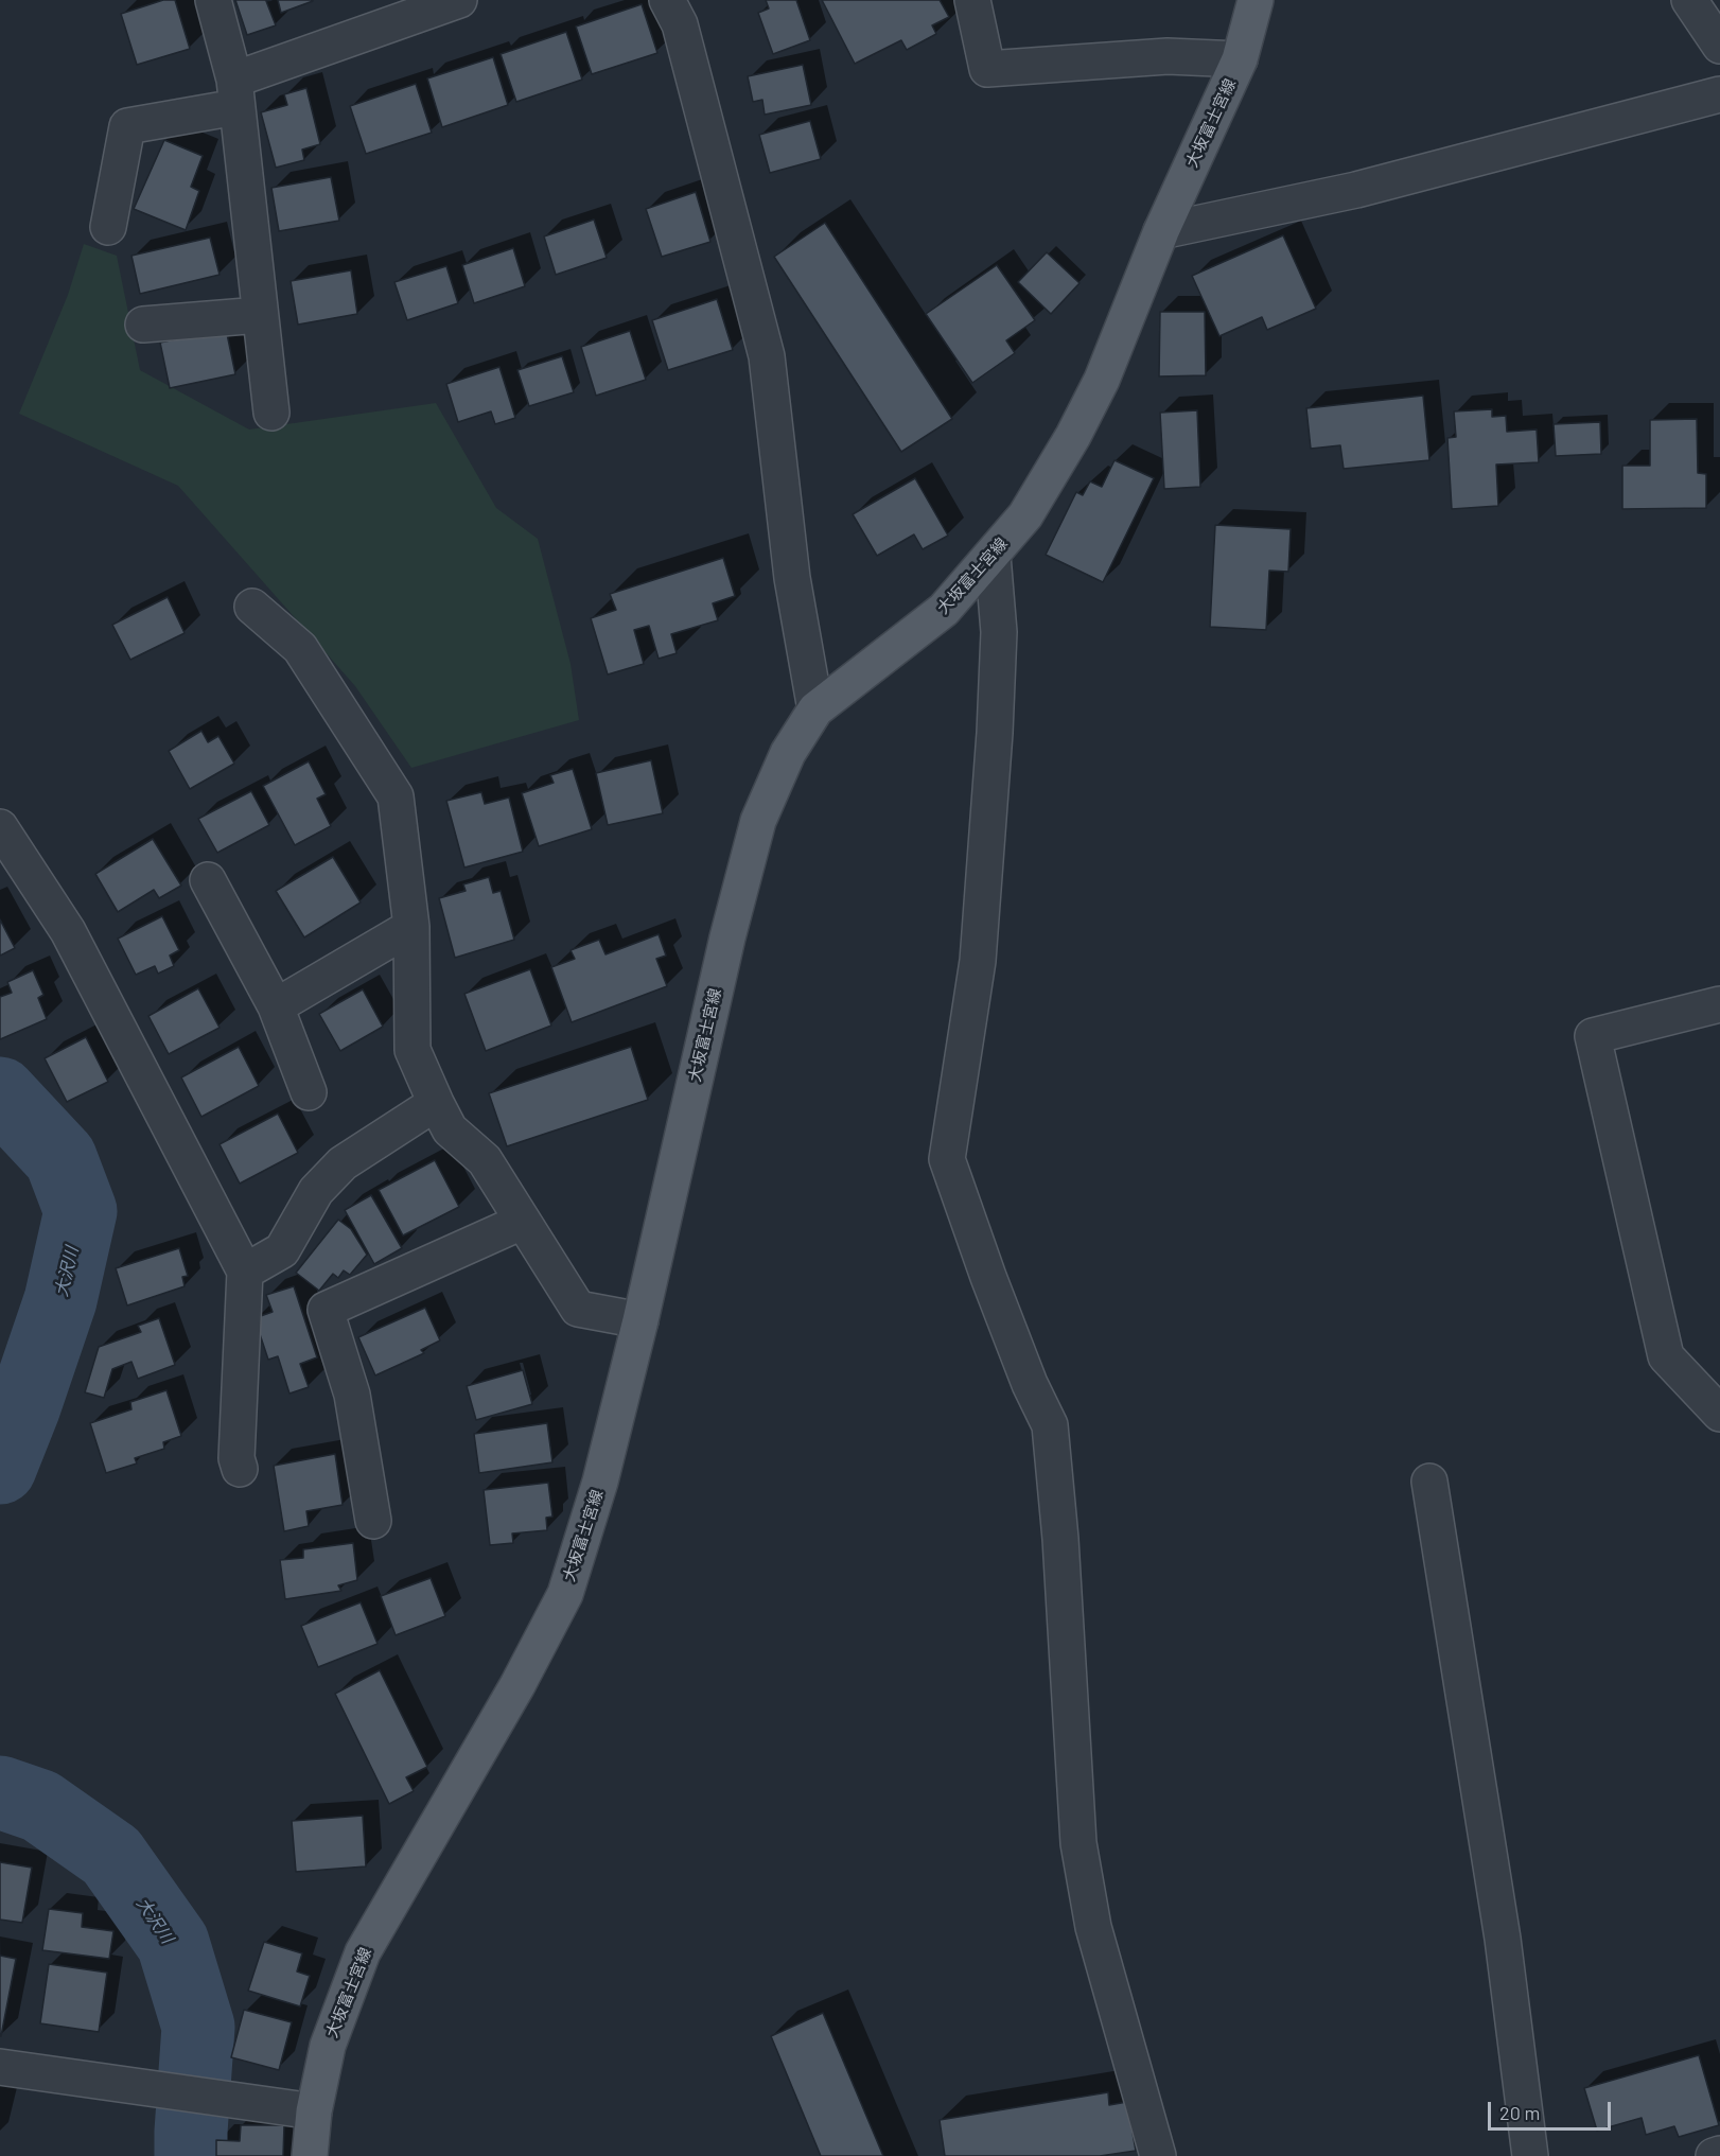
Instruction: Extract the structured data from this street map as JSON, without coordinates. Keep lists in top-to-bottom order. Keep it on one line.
{"streets":{"main road":["大坂富士宮線"]},"water":["大沢川"],"scale_bar":"20 m"}
